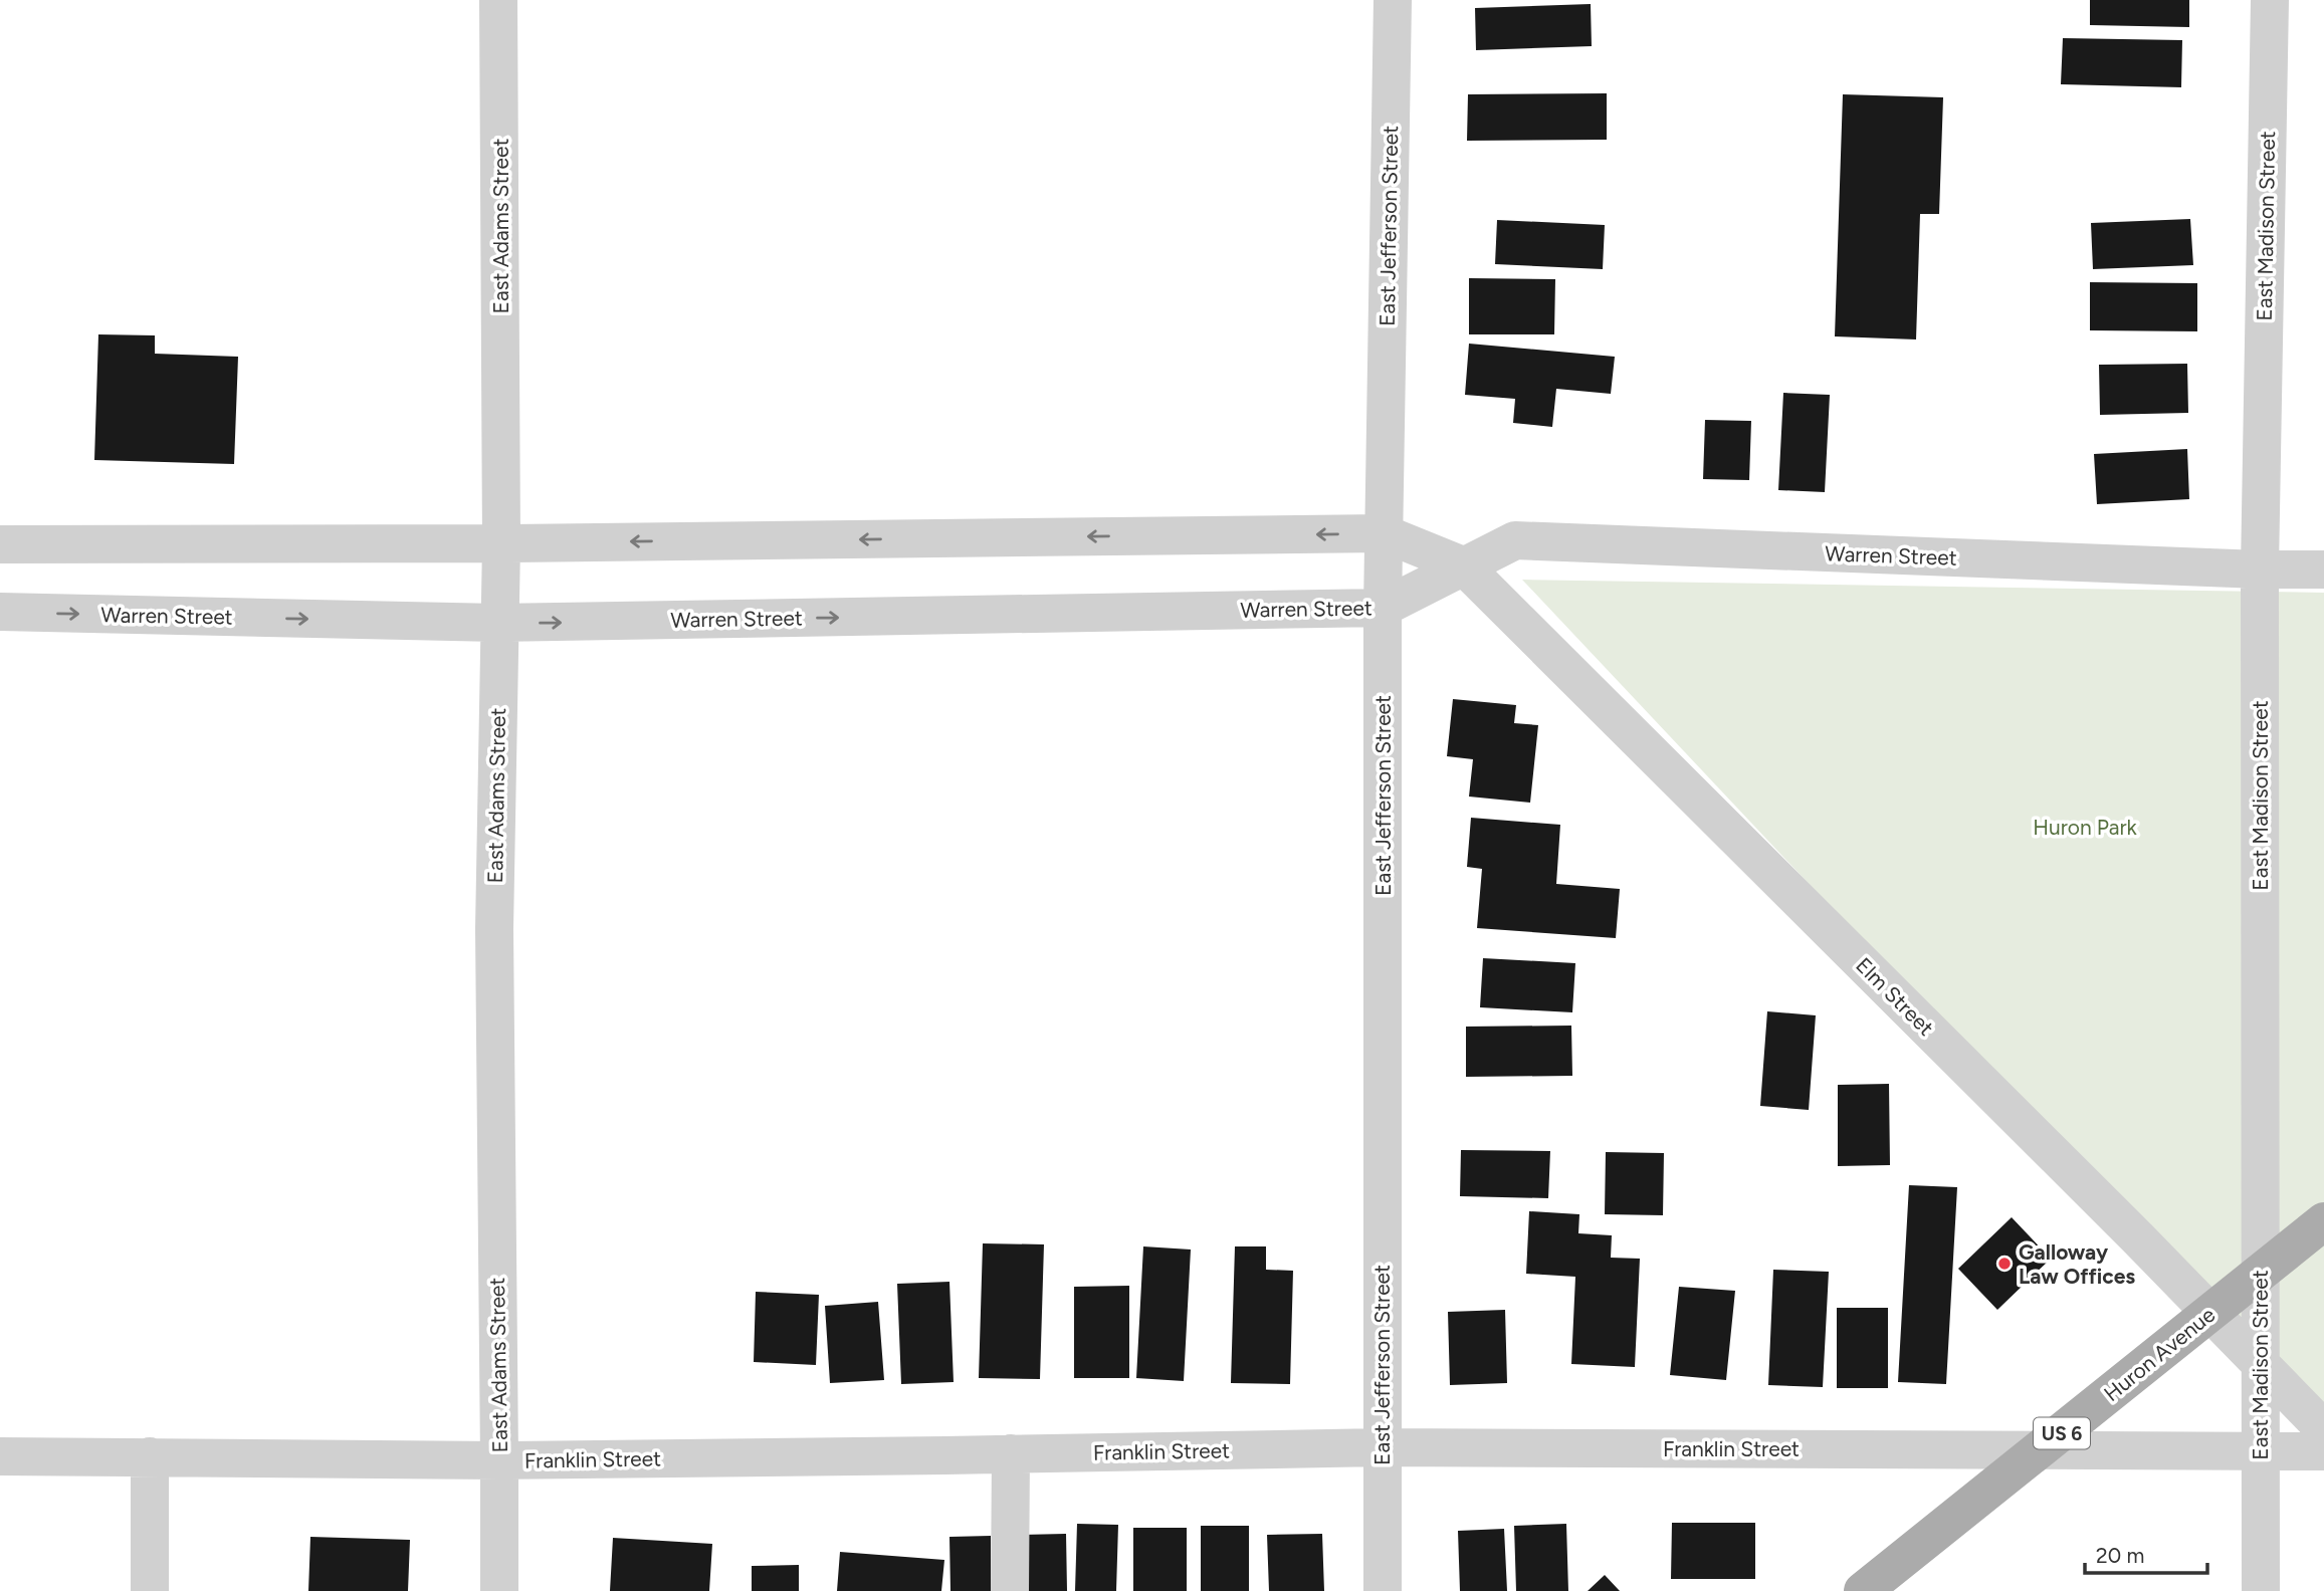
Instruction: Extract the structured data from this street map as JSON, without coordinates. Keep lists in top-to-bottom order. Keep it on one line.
{"streets":{"main road":["Huron Avenue","US 6"],"street":["East Adams Street","East Jefferson Street","East Madison Street","Warren Street","Elm Street","Franklin Street"]},"crossings":[["East Adams Street","Warren Street"],["East Adams Street","Franklin Street"],["East Jefferson Street","Warren Street"],["East Jefferson Street","Franklin Street"],["East Madison Street","Warren Street"],["East Madison Street","Elm Street"],["East Madison Street","Huron Avenue"],["East Madison Street","Franklin Street"],["Warren Street","Elm Street"],["Elm Street","Huron Avenue"],["Huron Avenue","Franklin Street"]],"parks":["Huron Park"],"places":["Galloway Law Offices"],"scale_bar":"20 m"}
